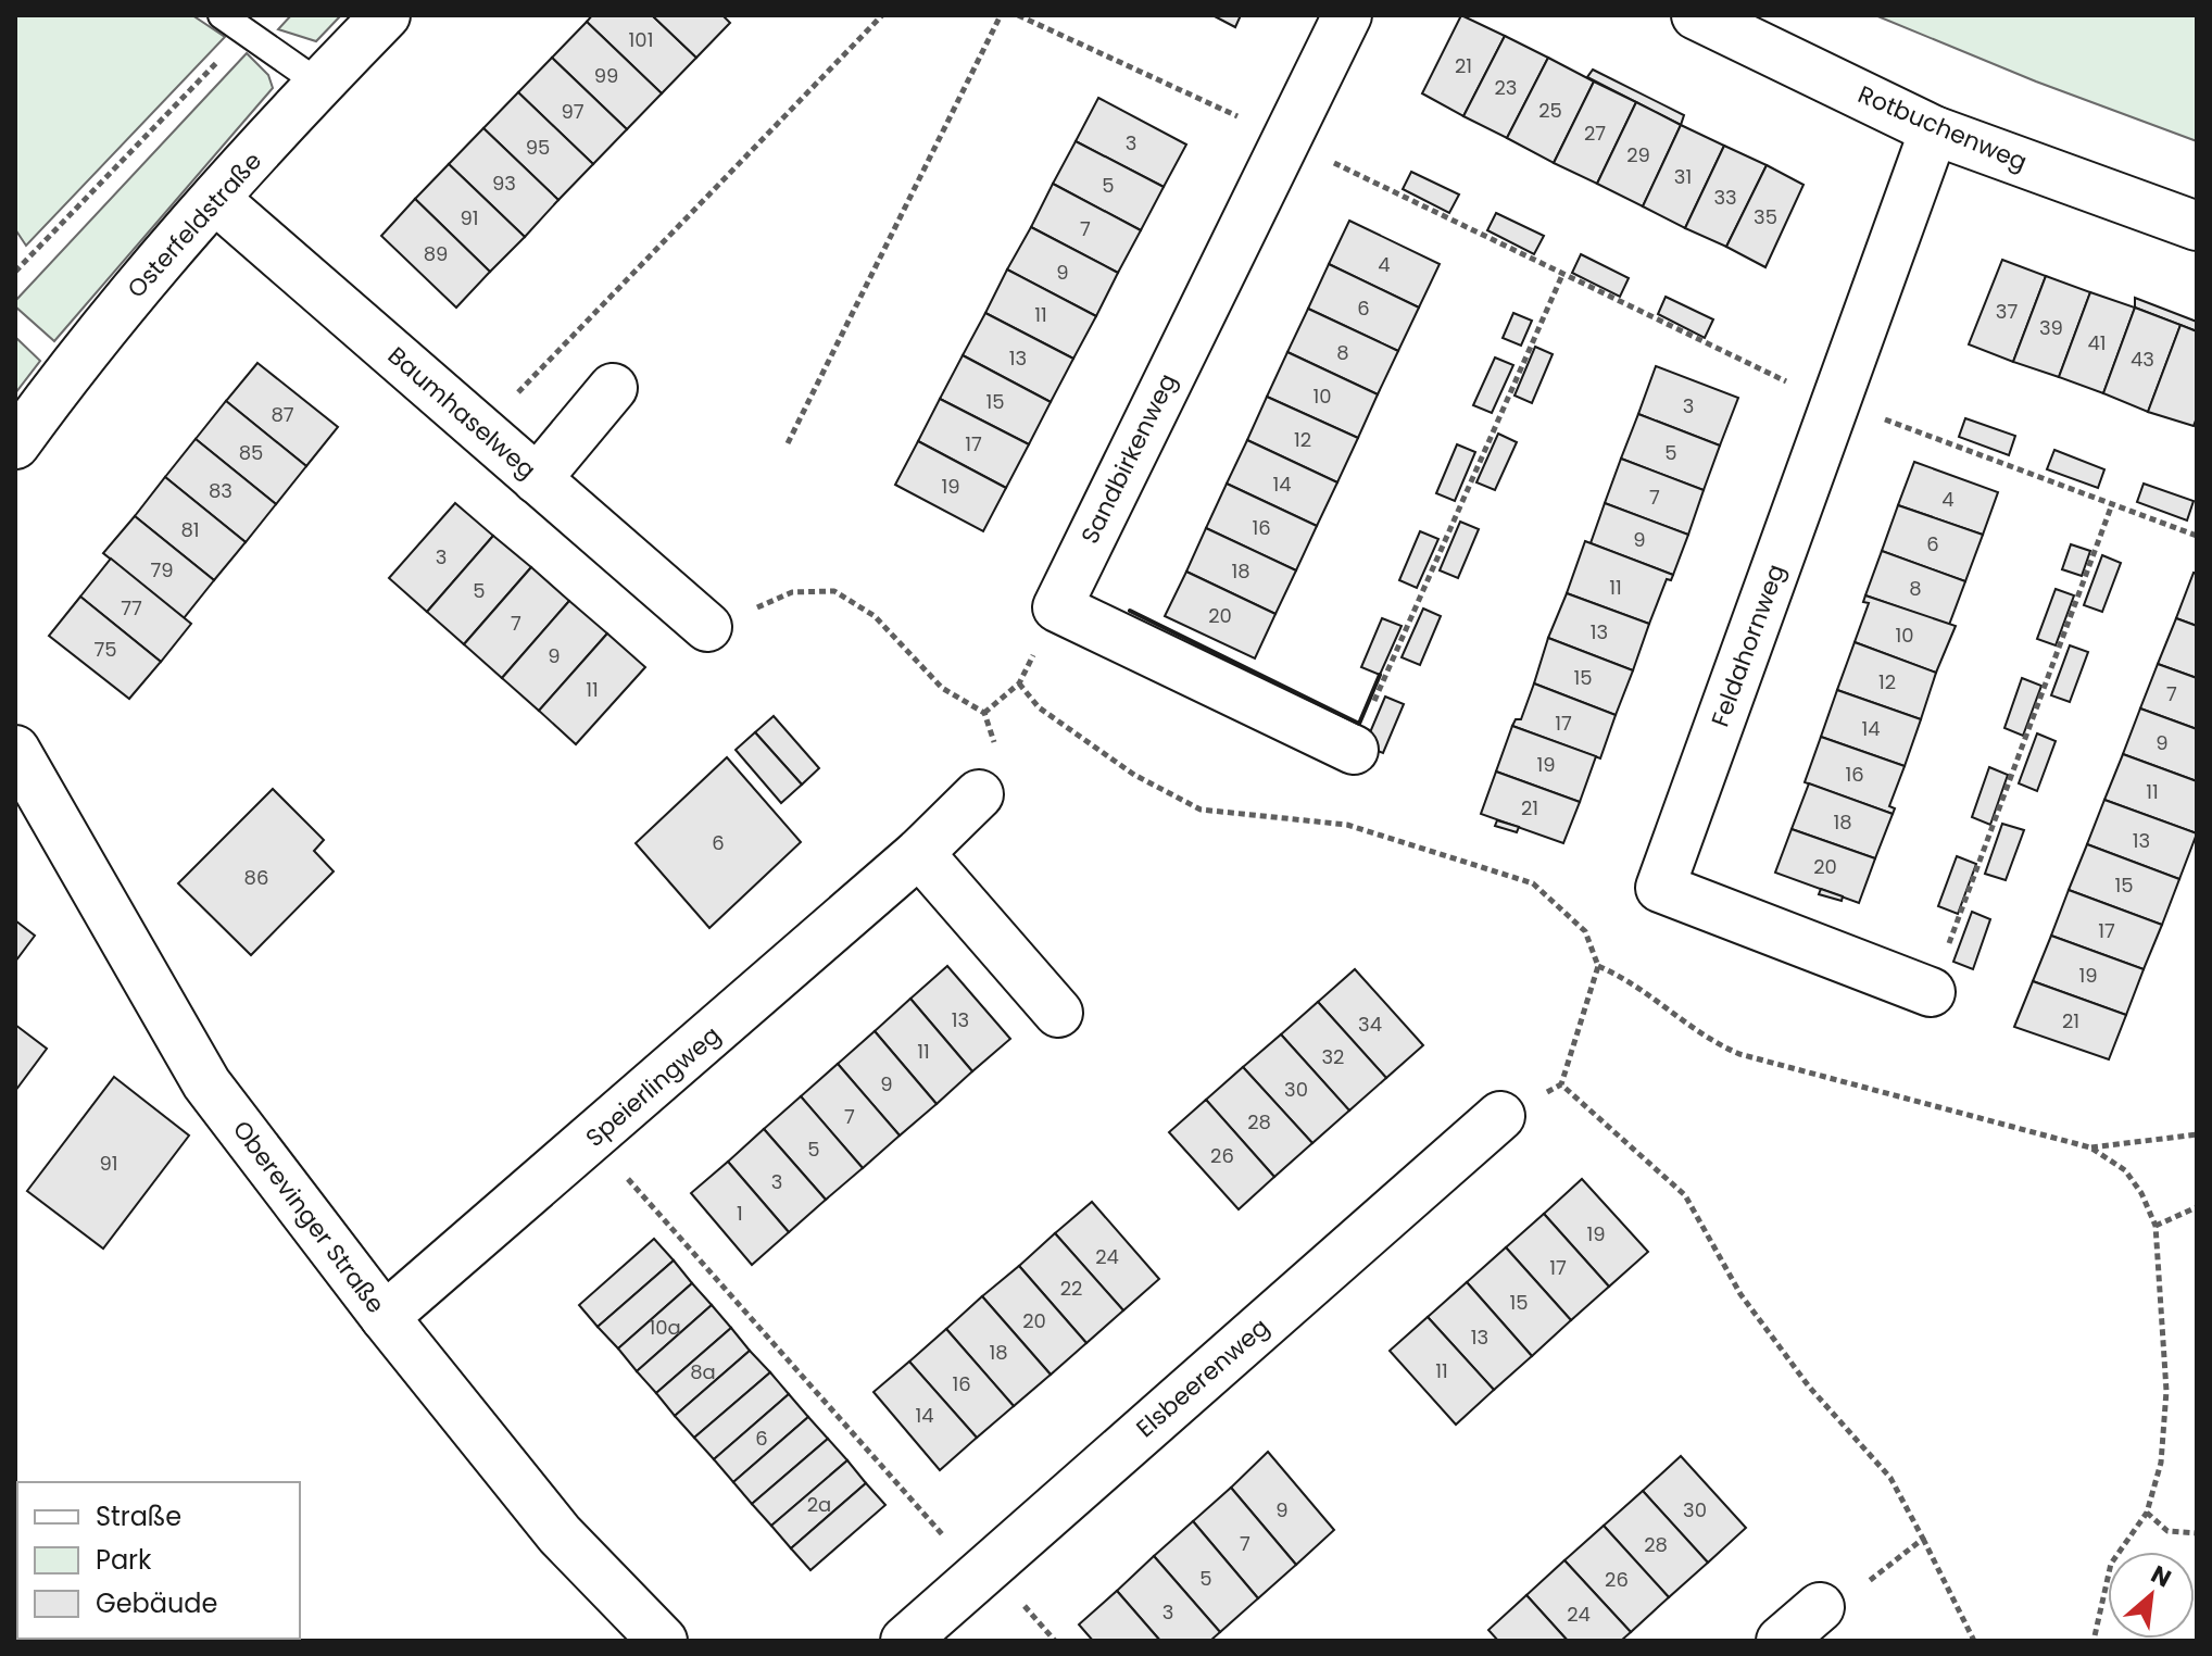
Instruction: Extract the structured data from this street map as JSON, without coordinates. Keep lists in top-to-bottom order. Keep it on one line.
{"streets":{"street":["Rotbuchenweg","Osterfeldstraße","Baumhaselweg","Sandbirkenweg","Feldahornweg","Speierlingweg","Oberevinger Straße","Elsbeerenweg"]},"crossings":[["Rotbuchenweg","Feldahornweg"],["Osterfeldstraße","Baumhaselweg"],["Speierlingweg","Oberevinger Straße"]],"house_numbers":["101","21","99","23","25","97","27","3","95","29","31","93","5","33","35","91","7","89","4","9","6","37","11","39","41","8","13","43","10","15","3","87","12","17","85","5","14","19","83","7","4","16","81","9","6","3","79","18","11","8","5","77","20","7","13","10","75","9","15","12","11","7","17","14","9","19","16","11","21","18","13","6","20","86","15","17","19","13","21","34","11","32","9","30","7","28","5","26","91","3","1","19","24","17","22","15","20","10a","13","18","11","8a","16","14","6","2a","9","30","7","28","5","26","3","24"],"legend":["Straße","Park","Gebäude"],"north":"top right"}
